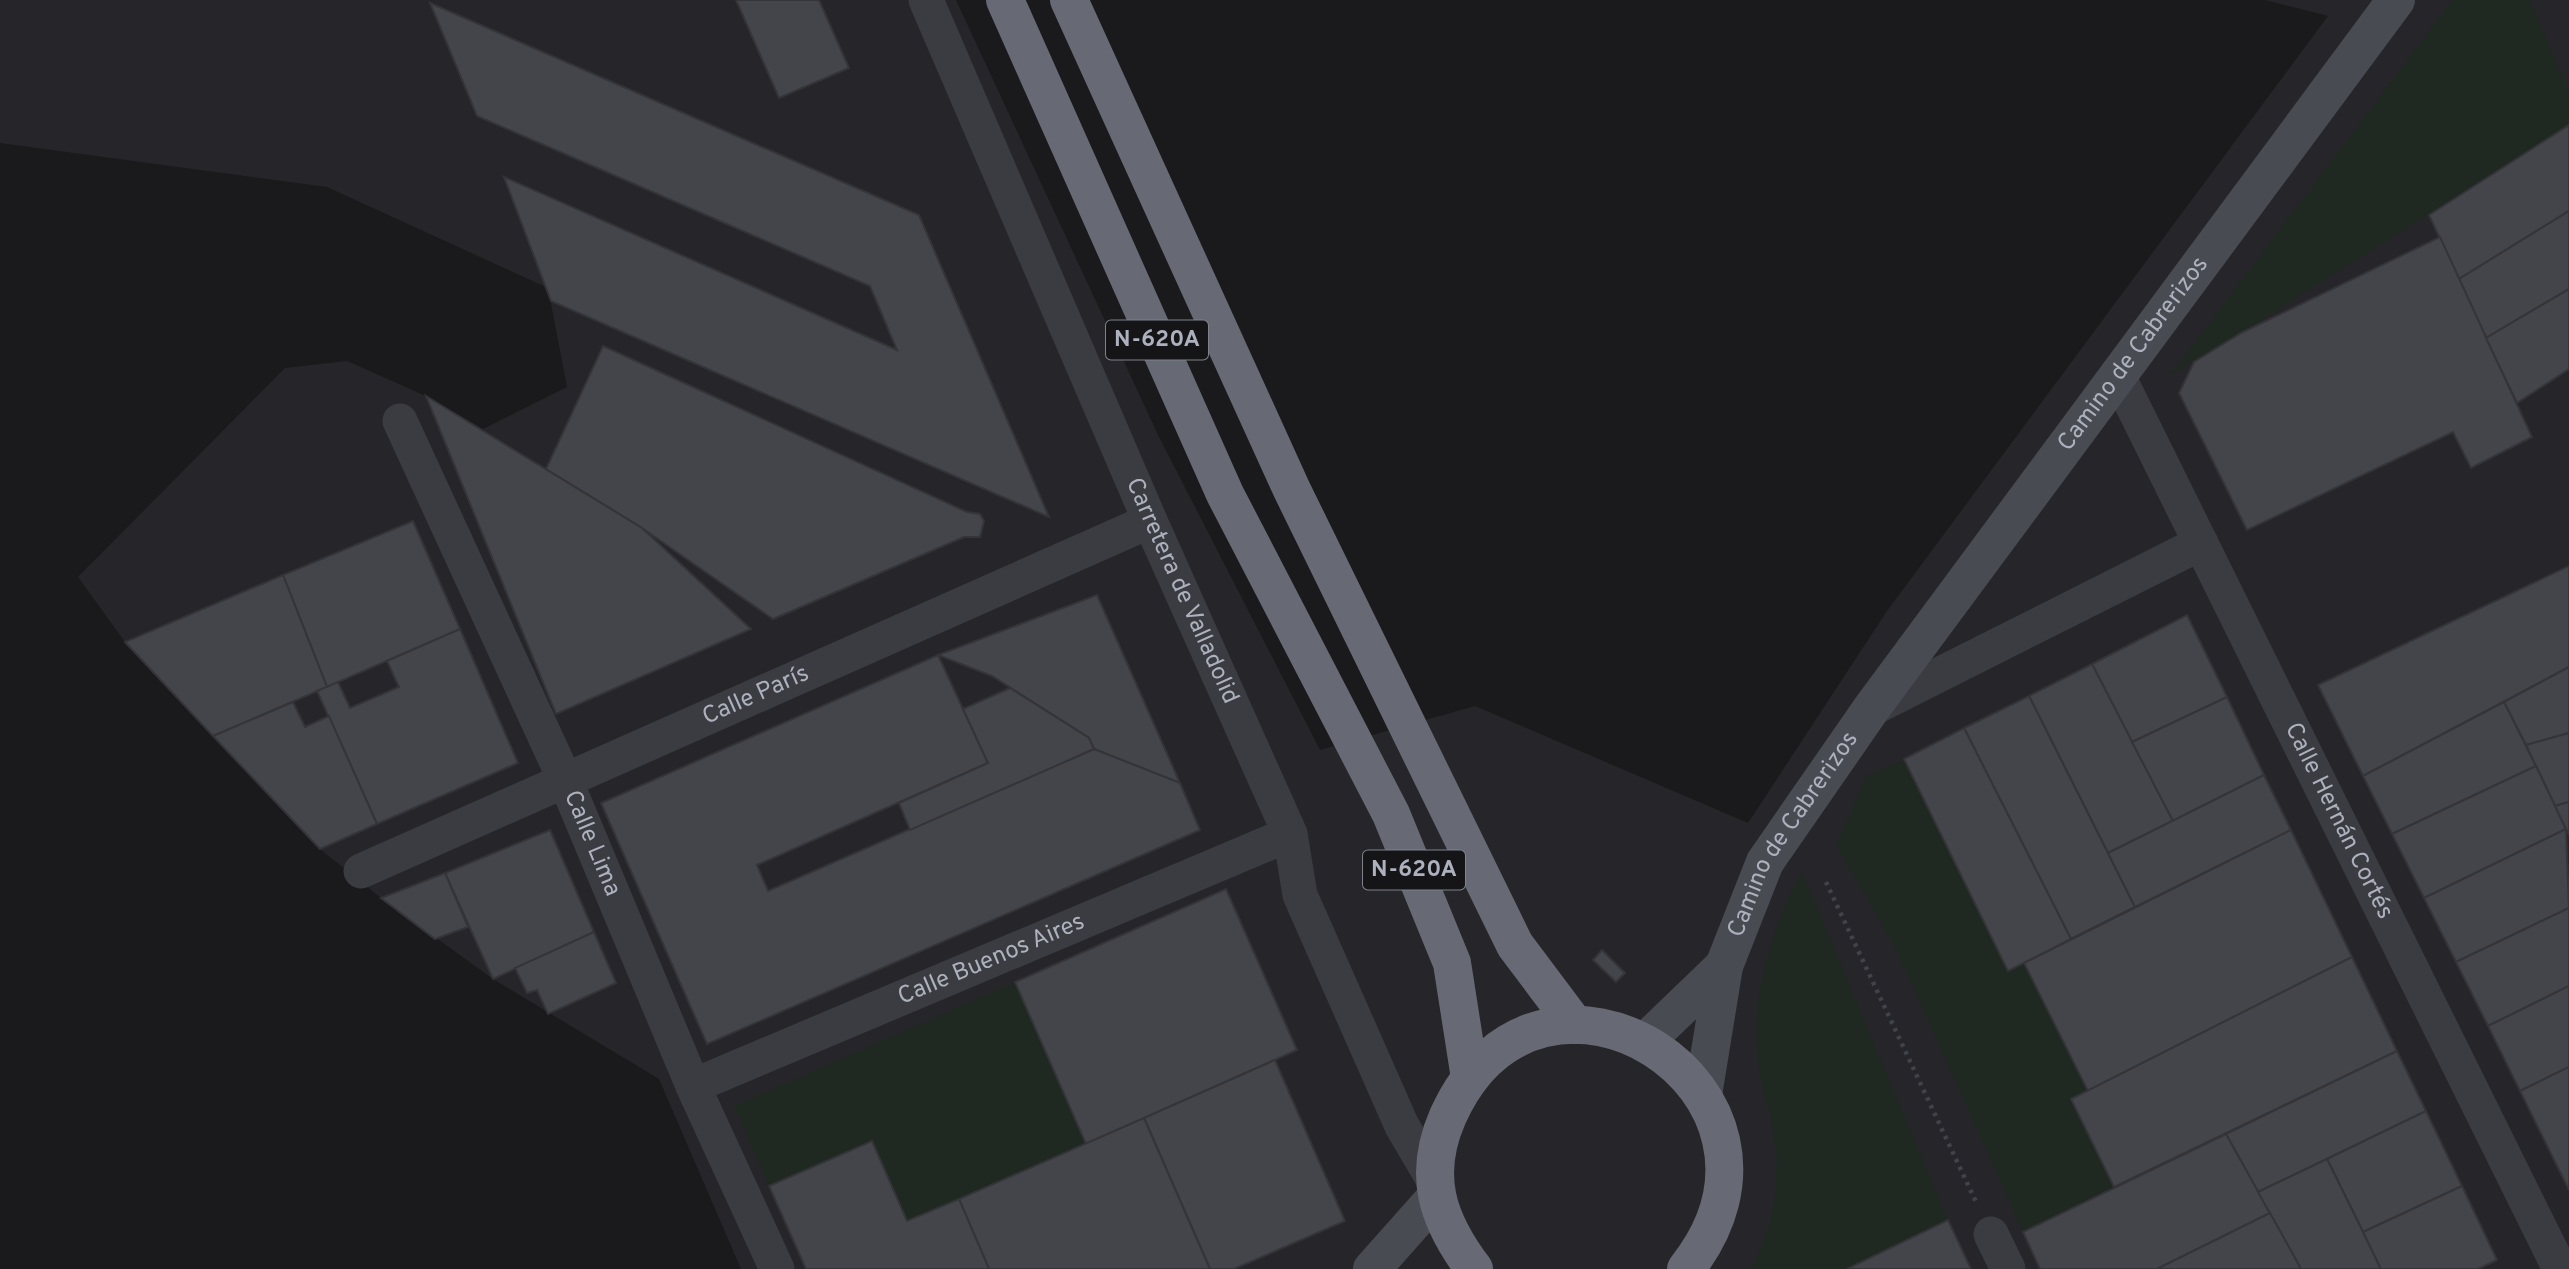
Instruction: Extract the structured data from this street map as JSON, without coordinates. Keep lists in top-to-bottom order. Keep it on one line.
{"streets":{"highway":["N-620A"],"street":["Camino de Cabrerizos","Carretera de Valladolid","Calle París","Calle Hernán Cortés","Calle Lima","Calle Buenos Aires"]},"crossings":[["Camino de Cabrerizos","Calle Hernán Cortés"],["Carretera de Valladolid","Calle París"],["Carretera de Valladolid","Calle Buenos Aires"],["Calle París","Calle Lima"],["Calle Lima","Calle Buenos Aires"]]}
